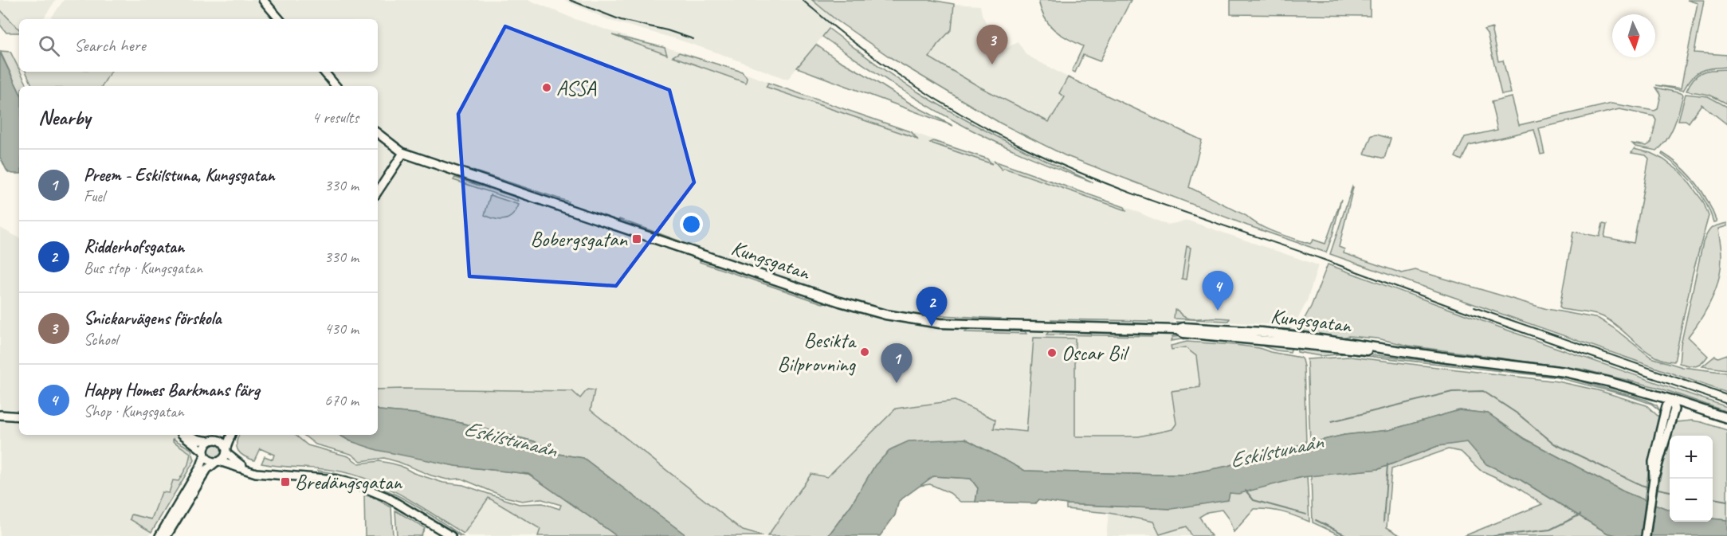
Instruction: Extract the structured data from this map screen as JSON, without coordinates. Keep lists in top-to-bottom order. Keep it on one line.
{"streets":{"main road":["Kungsgatan"]},"water":["Eskilstunaån"],"places":{"other":["ASSA","Besikta Bilprovning","Oscar Bil"],"transit":["Bobergsgatan","Bredängsgatan"]},"north":"bottom","page":{"search":"Search here","pins":["3","4","2","1"],"heading":["Nearby","4 results"],"list":[{"mark":"1","name":"Preem - Eskilstuna, Kungsgatan","note":"Fuel","value":"330 m"},{"mark":"2","name":"Ridderhofsgatan","note":"Bus stop · Kungsgatan","value":"330 m"},{"mark":"3","name":"Snickarvägens förskola","note":"School","value":"430 m"},{"mark":"4","name":"Happy Homes Barkmans färg","note":"Shop · Kungsgatan","value":"670 m"}],"map_buttons":["+","−"]}}
